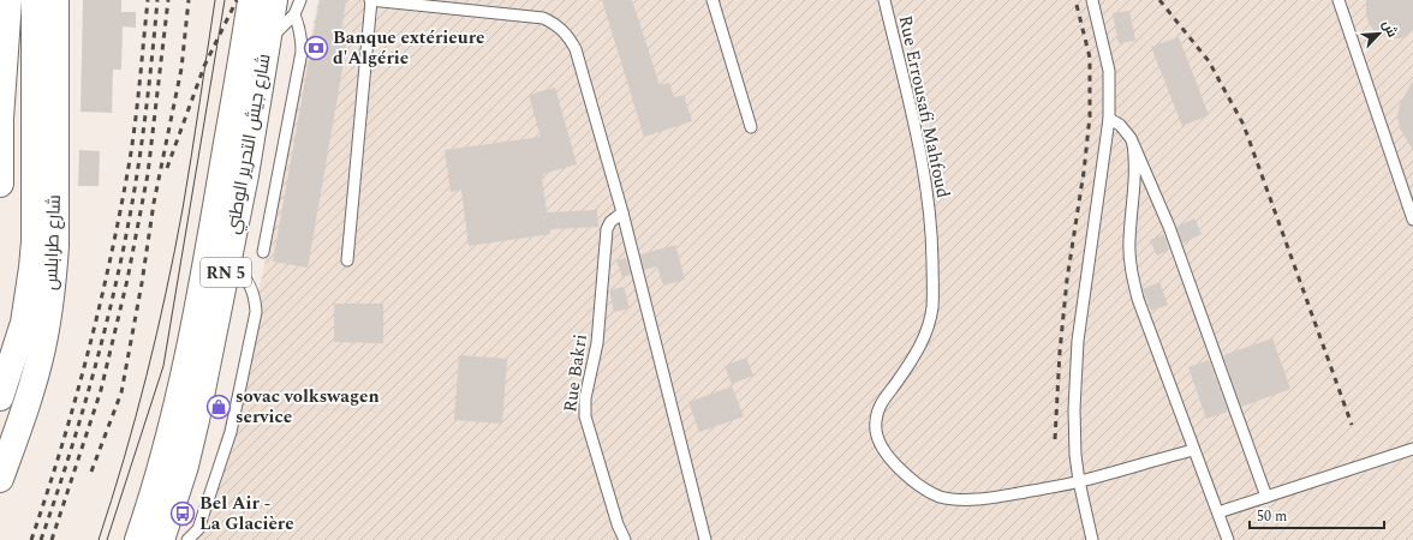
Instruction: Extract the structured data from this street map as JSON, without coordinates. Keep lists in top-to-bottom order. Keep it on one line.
{"streets":{"main road":["شارع جيش التحرير الوطني","شارع طرابلس","RN 5"],"lane":["Rue Errousafi Mahfoud","Rue Bakri"]},"places":{"bank":["Banque extérieure d'Algérie"],"shop":["sovac volkswagen service"],"bus stop":["Bel Air - La Glacière"]},"scale_bar":"50 m","north":"top right"}
